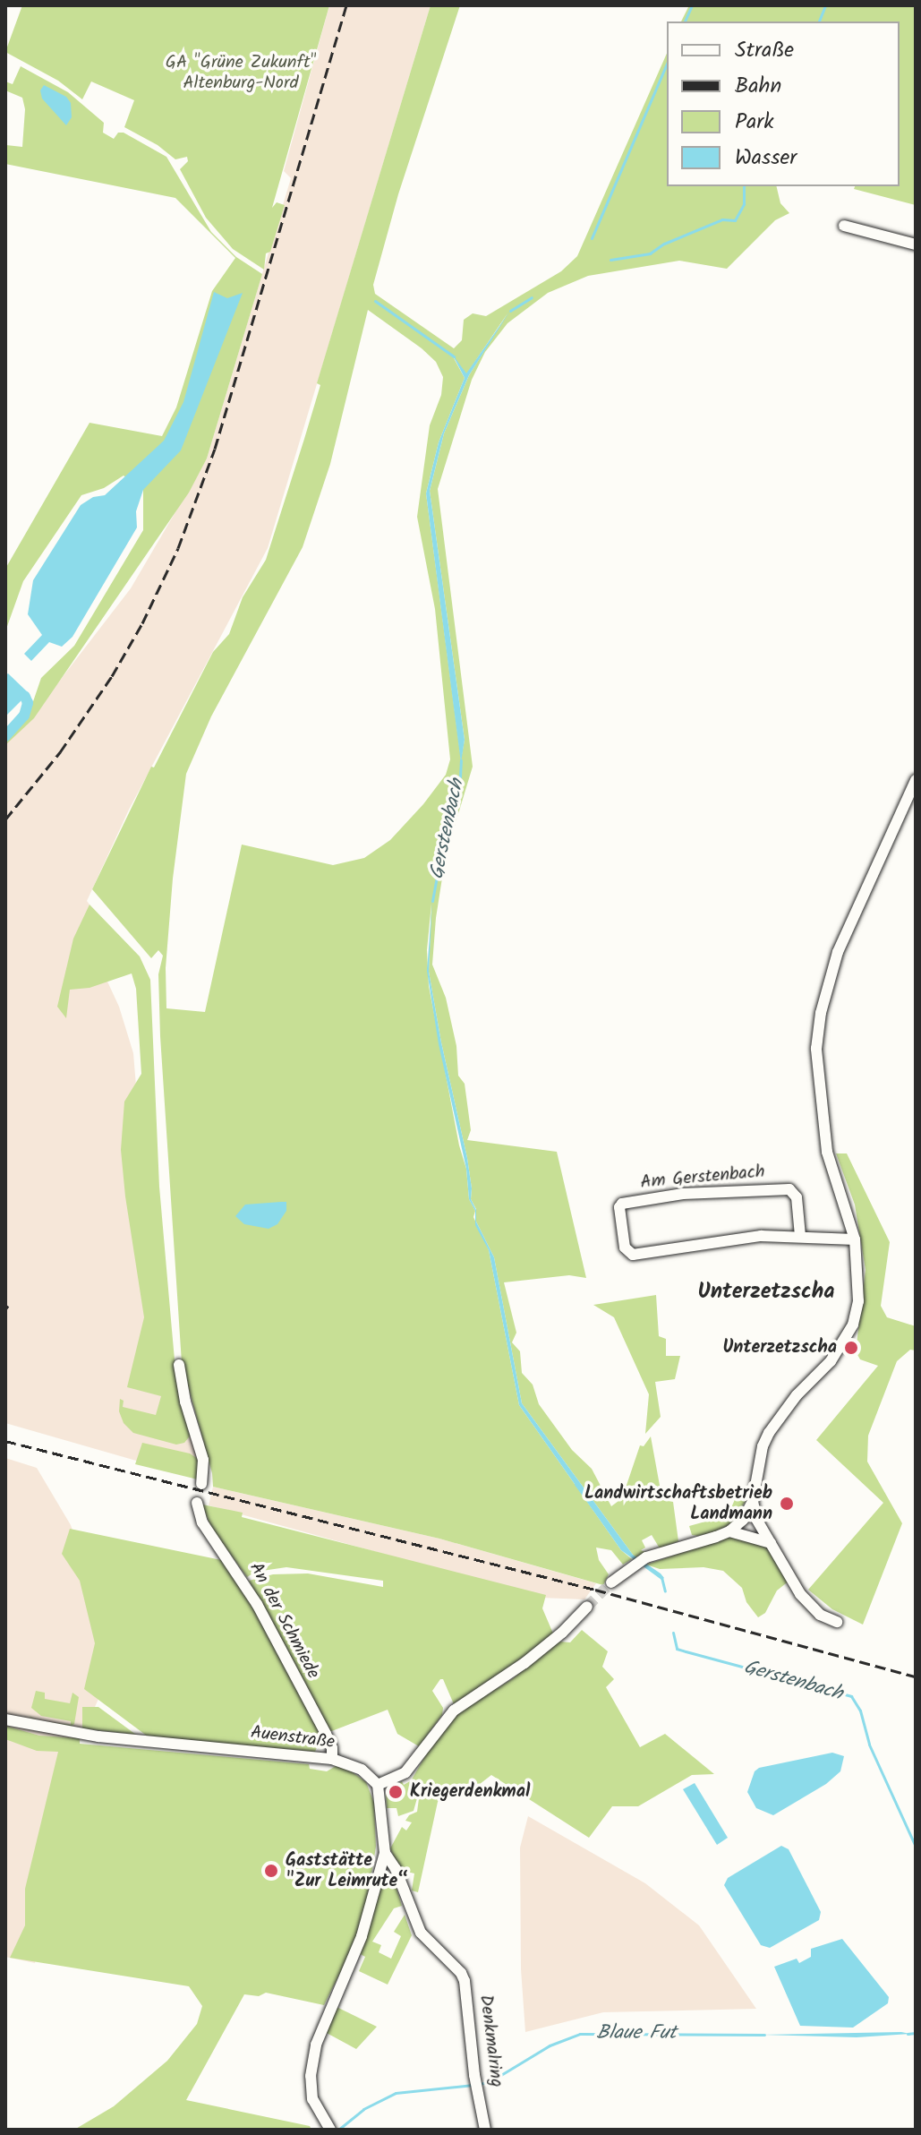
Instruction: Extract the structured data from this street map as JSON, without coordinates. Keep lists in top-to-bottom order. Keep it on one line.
{"streets":{"street":["Am Gerstenbach","An der Schmiede","Auenstraße","Denkmalring"]},"crossings":[["An der Schmiede","Auenstraße"],["Auenstraße","Denkmalring"]],"districts":["Unterzetzscha"],"water":["Gerstenbach","Blaue Fut"],"parks":["GA \"Grüne Zukunft\" Altenburg-Nord"],"places":["Unterzetzscha","Landwirtschaftsbetrieb Landmann","Kriegerdenkmal","Gaststätte \"Zur Leimrute“"],"legend":["Straße","Bahn","Park","Wasser"]}
